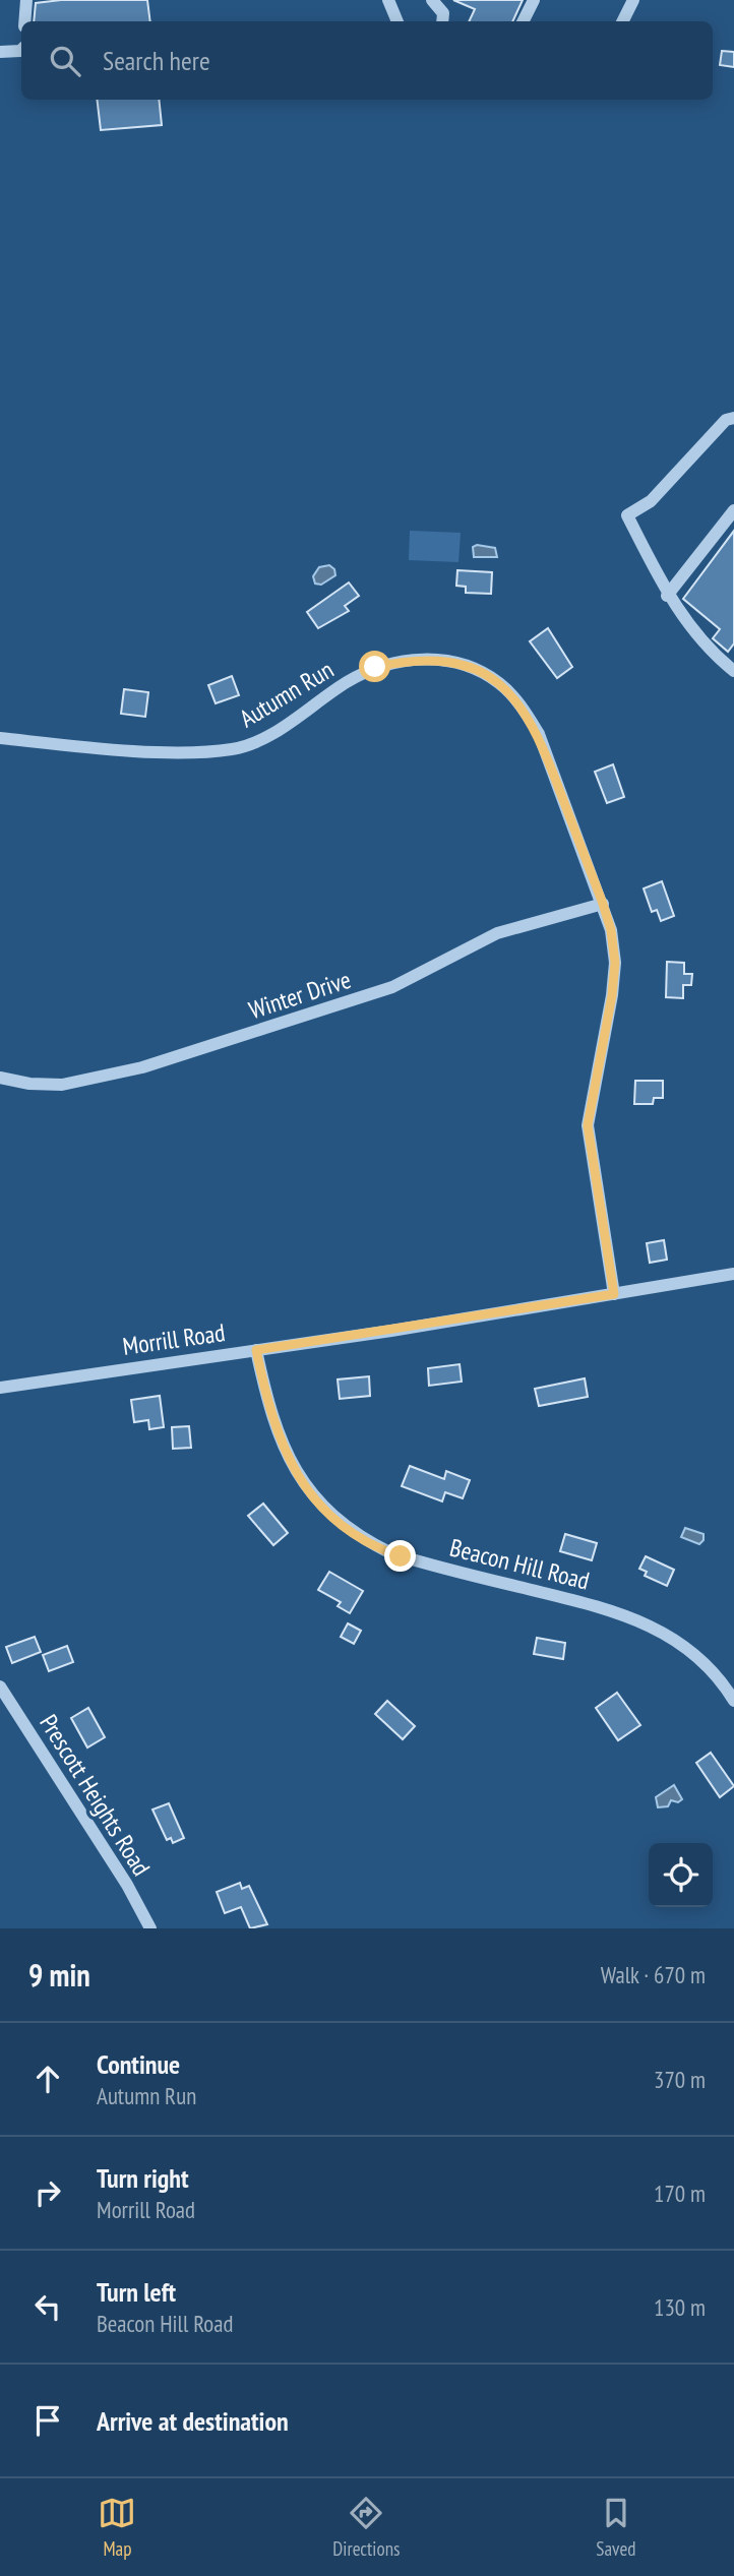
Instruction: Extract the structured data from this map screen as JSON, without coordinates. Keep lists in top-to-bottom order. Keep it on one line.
{"streets":{"street":["Autumn Run","Winter Drive","Morrill Road","Beacon Hill Road","Prescott Heights Road"]},"crossings":[["Autumn Run","Winter Drive"],["Autumn Run","Morrill Road"],["Morrill Road","Beacon Hill Road"]],"page":{"search":"Search here","heading":["9 min","Walk · 670 m"],"list":[["Continue","Autumn Run","370 m"],["Turn right","Morrill Road","170 m"],["Turn left","Beacon Hill Road","130 m"],"Arrive at destination"],"nav":["Map","Directions","Saved"]}}
